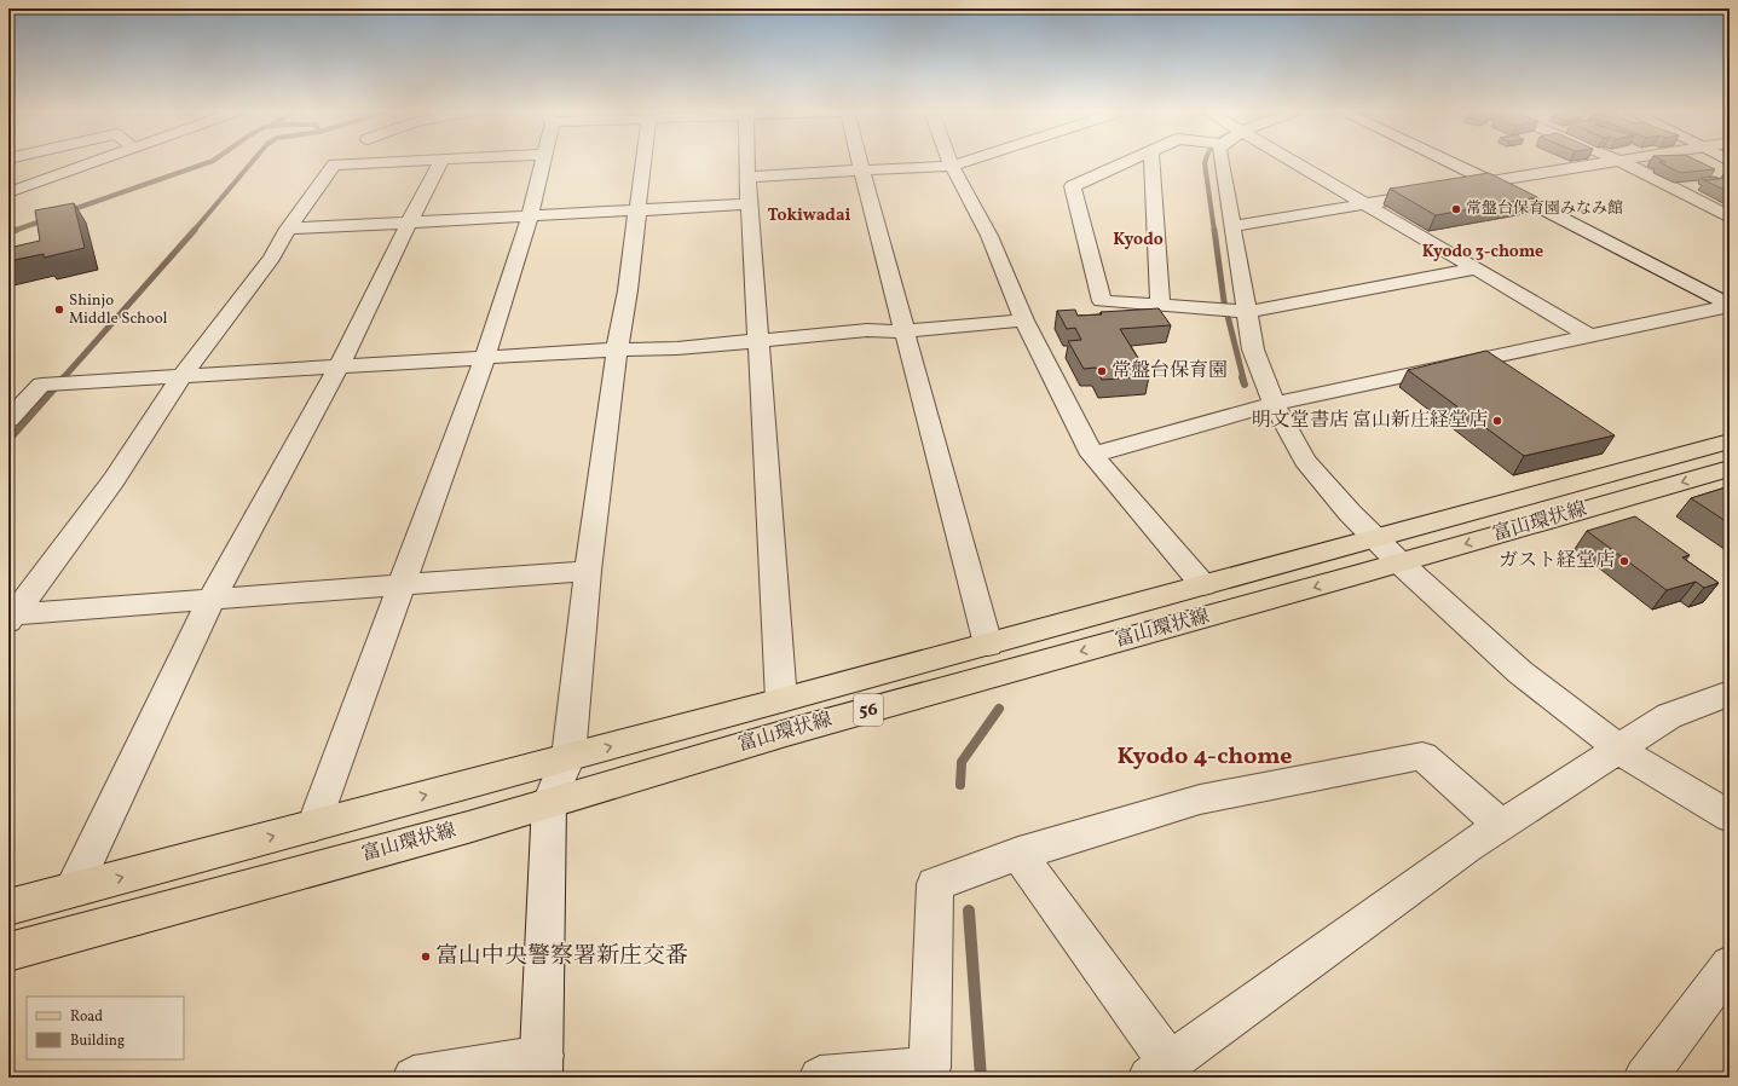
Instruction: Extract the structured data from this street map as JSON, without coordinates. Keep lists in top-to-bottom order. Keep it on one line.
{"streets":{"main road":["富山環状線","56"]},"districts":["Tokiwadai","Kyodo","Kyodo 3-chome","Kyodo 4-chome"],"places":["常盤台保育園みなみ館","Shinjo Middle School","常盤台保育園","明文堂書店 富山新庄経堂店","ガスト経堂店","富山中央警察署新庄交番"],"legend":["Road","Building"]}
